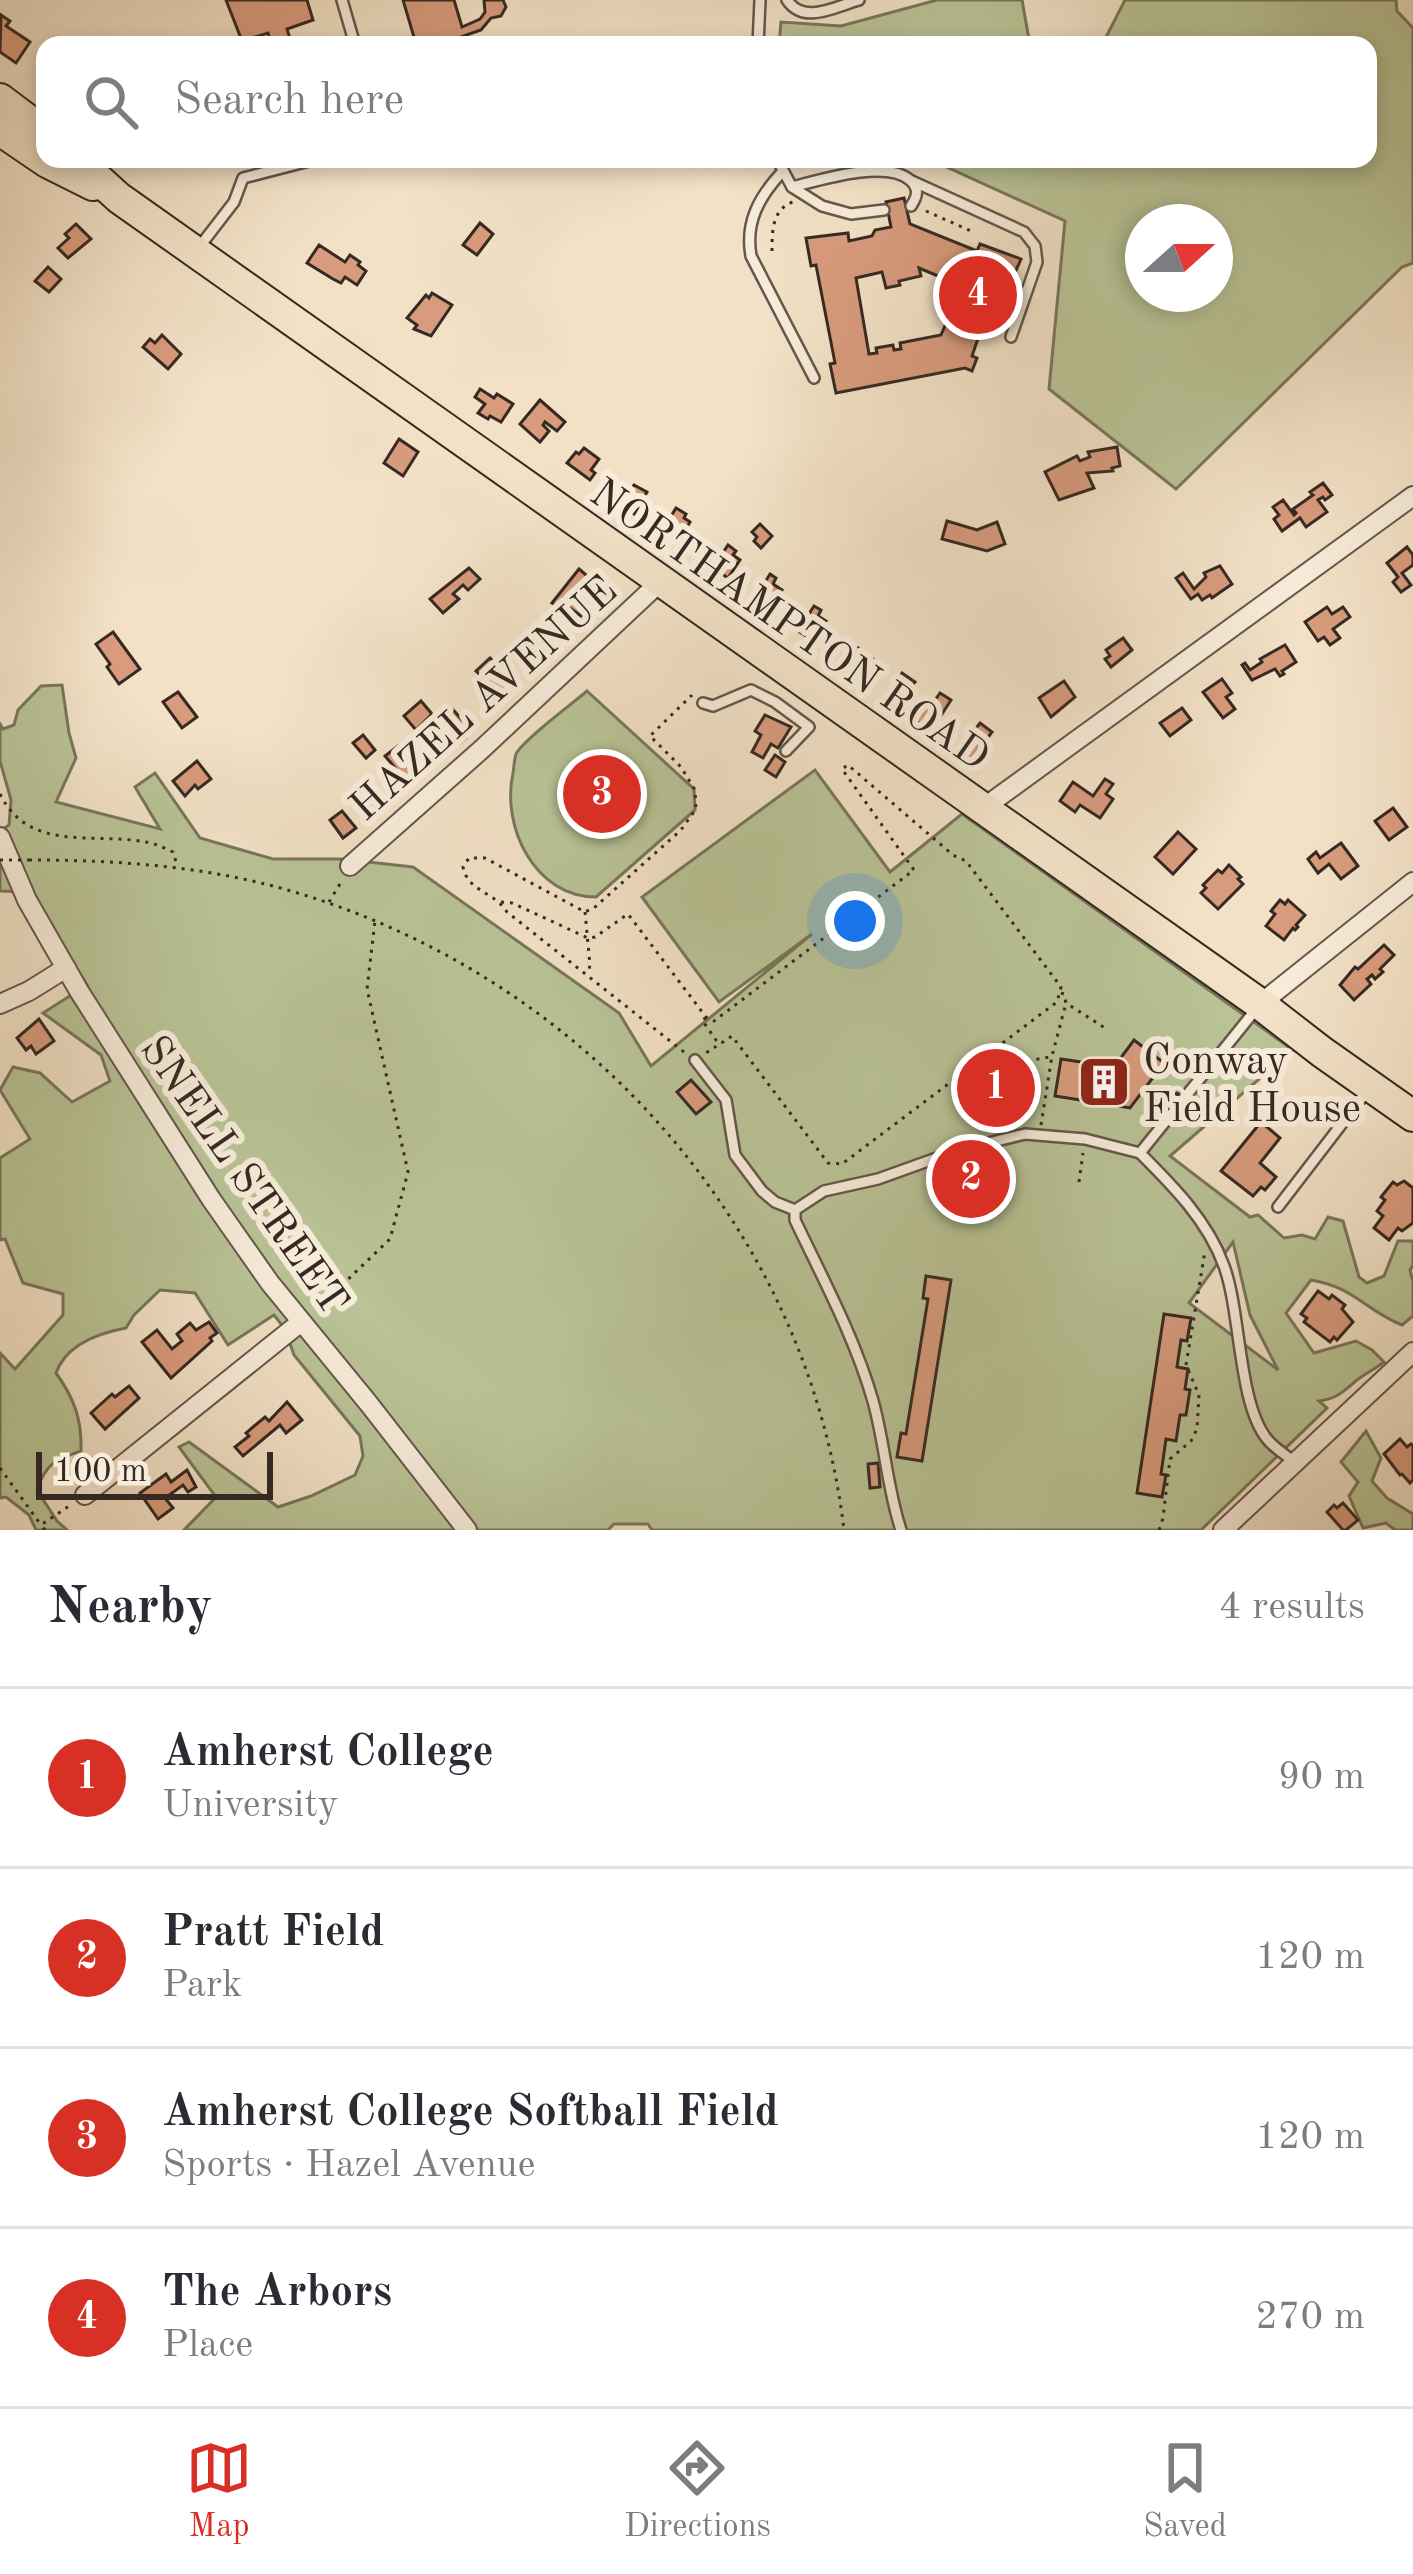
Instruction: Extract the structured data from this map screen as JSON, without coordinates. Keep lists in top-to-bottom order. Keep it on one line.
{"streets":{"highway":["NORTHAMPTON ROAD"],"street":["HAZEL AVENUE","SNELL STREET"]},"crossings":[["NORTHAMPTON ROAD","HAZEL AVENUE"]],"places":{"building":["Conway Field House"]},"scale_bar":"100 m","north":"right","page":{"search":"Search here","pins":["4","3","1","2"],"scale":"100 m","heading":["Nearby","4 results"],"list":[{"mark":"1","name":"Amherst College","note":"University","value":"90 m"},{"mark":"2","name":"Pratt Field","note":"Park","value":"120 m"},{"mark":"3","name":"Amherst College Softball Field","note":"Sports · Hazel Avenue","value":"120 m"},{"mark":"4","name":"The Arbors","note":"Place","value":"270 m"}],"nav":["Map","Directions","Saved"]}}
